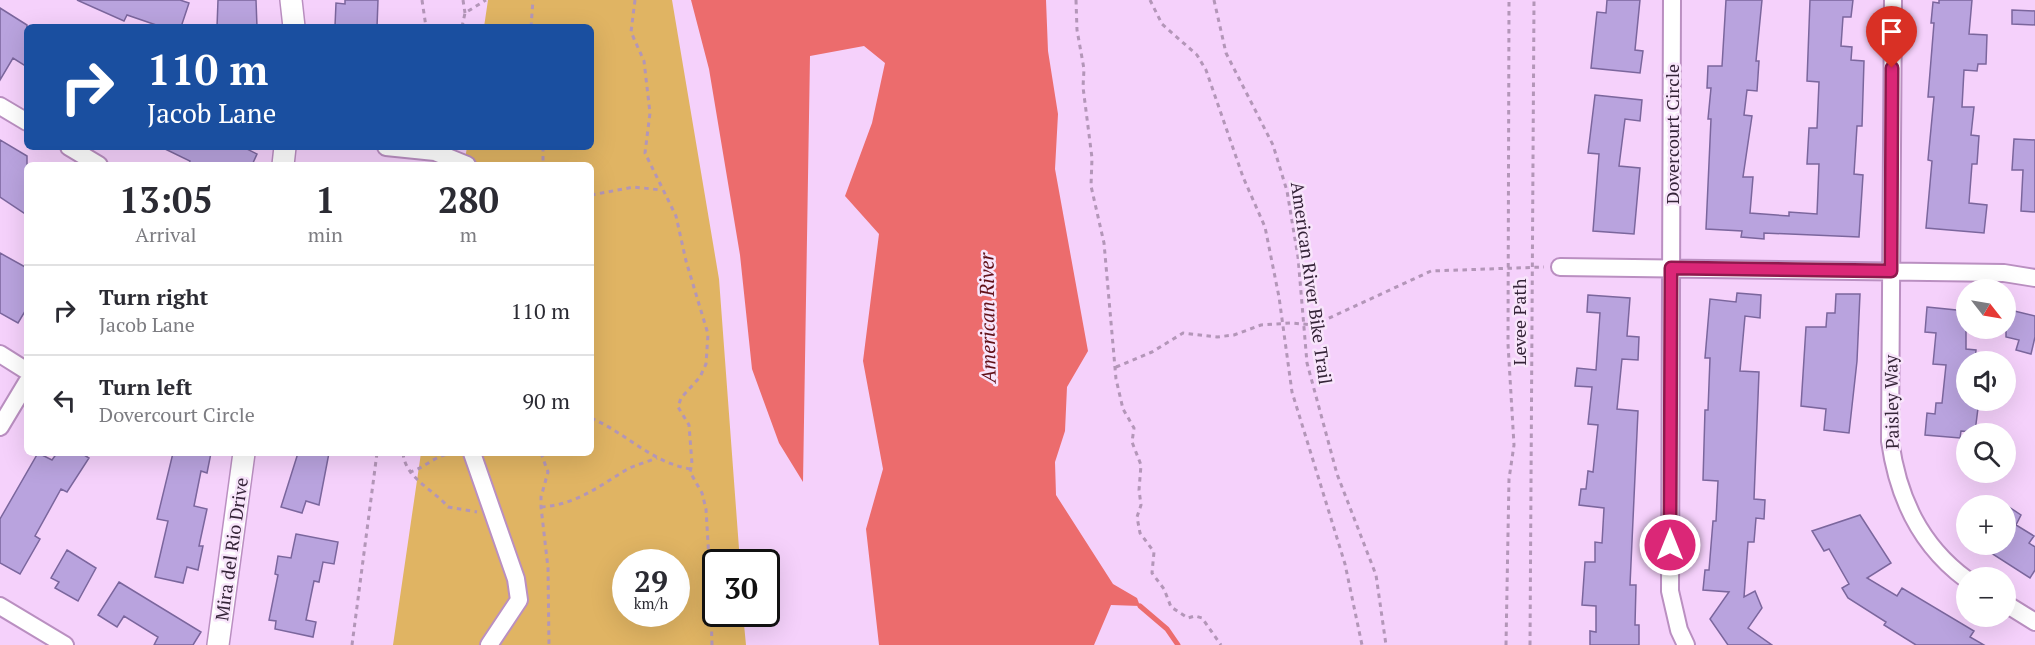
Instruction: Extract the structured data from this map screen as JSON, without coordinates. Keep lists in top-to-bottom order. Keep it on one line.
{"streets":{"street":["Dovercourt Circle","Paisley Way","Mira del Rio Drive"],"path":["American River Bike Trail","Levee Path"]},"water":["American River"],"north":"bottom right","page":{"turn":["110 m","Jacob Lane"],"eta":["13:05","Arrival","1","min","280","m"],"list":[{"name":"Turn right","note":"Jacob Lane","value":"110 m"},{"name":"Turn left","note":"Dovercourt Circle","value":"90 m"}],"map_buttons":["+","−"],"speed":"29 km/h","limit":"30"}}
